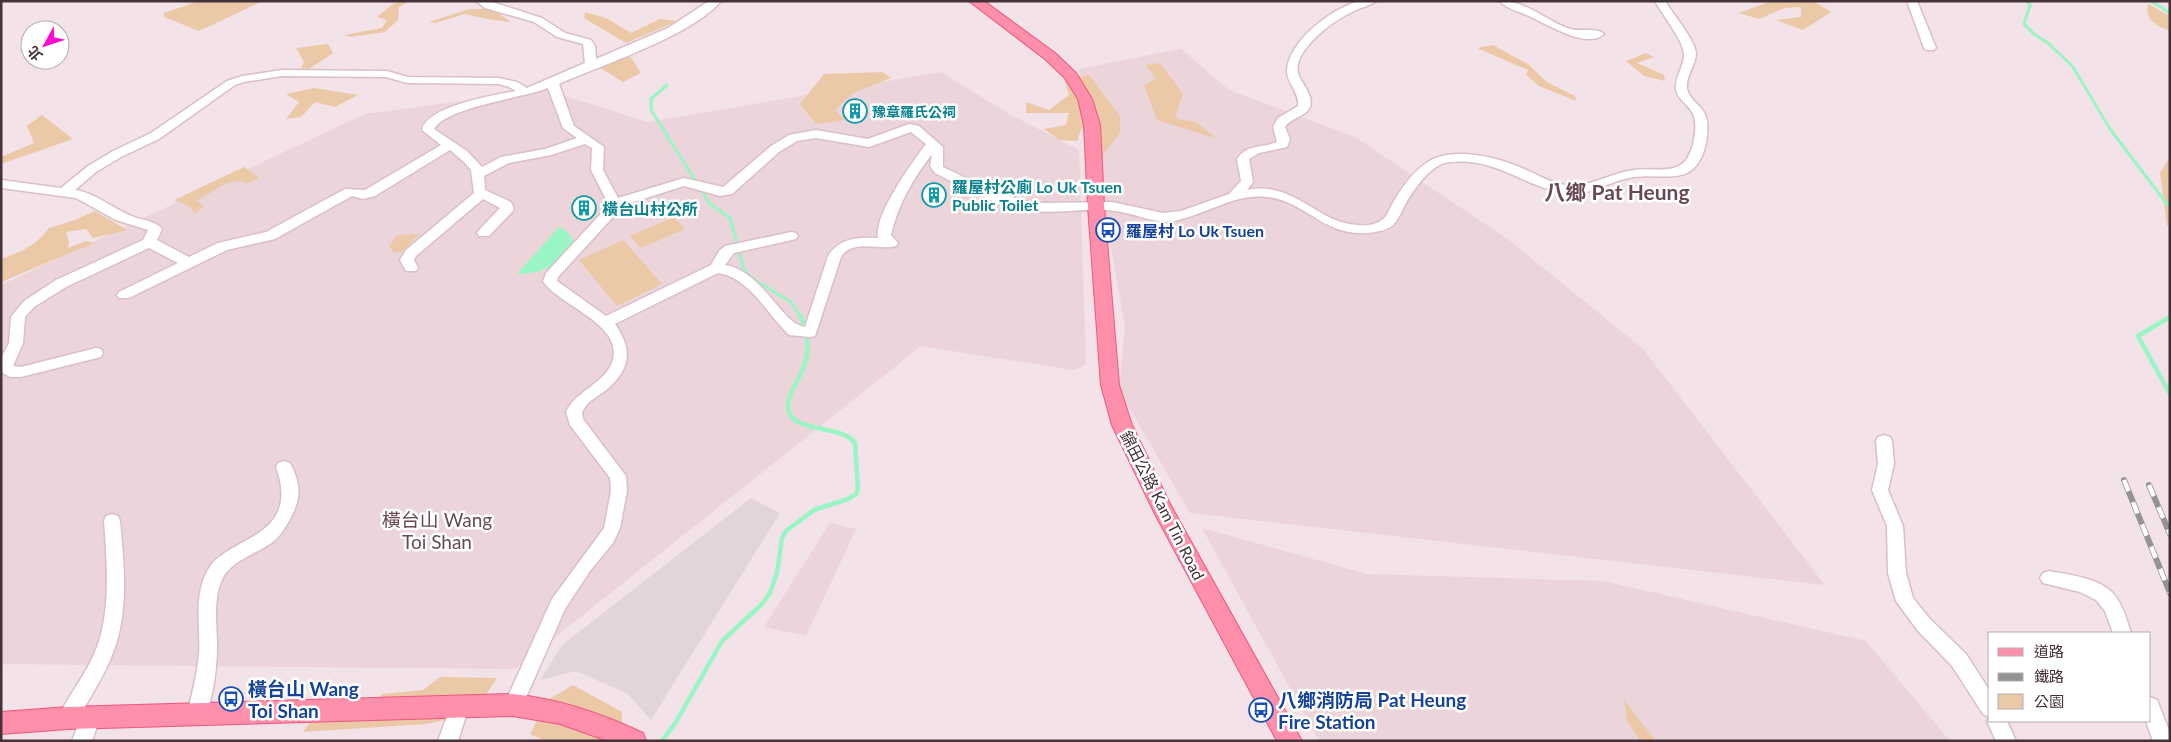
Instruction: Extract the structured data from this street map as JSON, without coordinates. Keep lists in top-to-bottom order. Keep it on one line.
{"streets":{"main road":["錦田公路 Kam Tin Road"]},"districts":["八鄉 Pat Heung","橫台山 Wang Toi Shan"],"places":{"building":["豫章羅氏公祠","羅屋村公廁 Lo Uk Tsuen Public Toilet","橫台山村公所"],"bus stop":["羅屋村 Lo Uk Tsuen","橫台山 Wang Toi Shan","八鄉消防局 Pat Heung Fire Station"]},"legend":["道路","鐵路","公園"],"north":"bottom left"}
